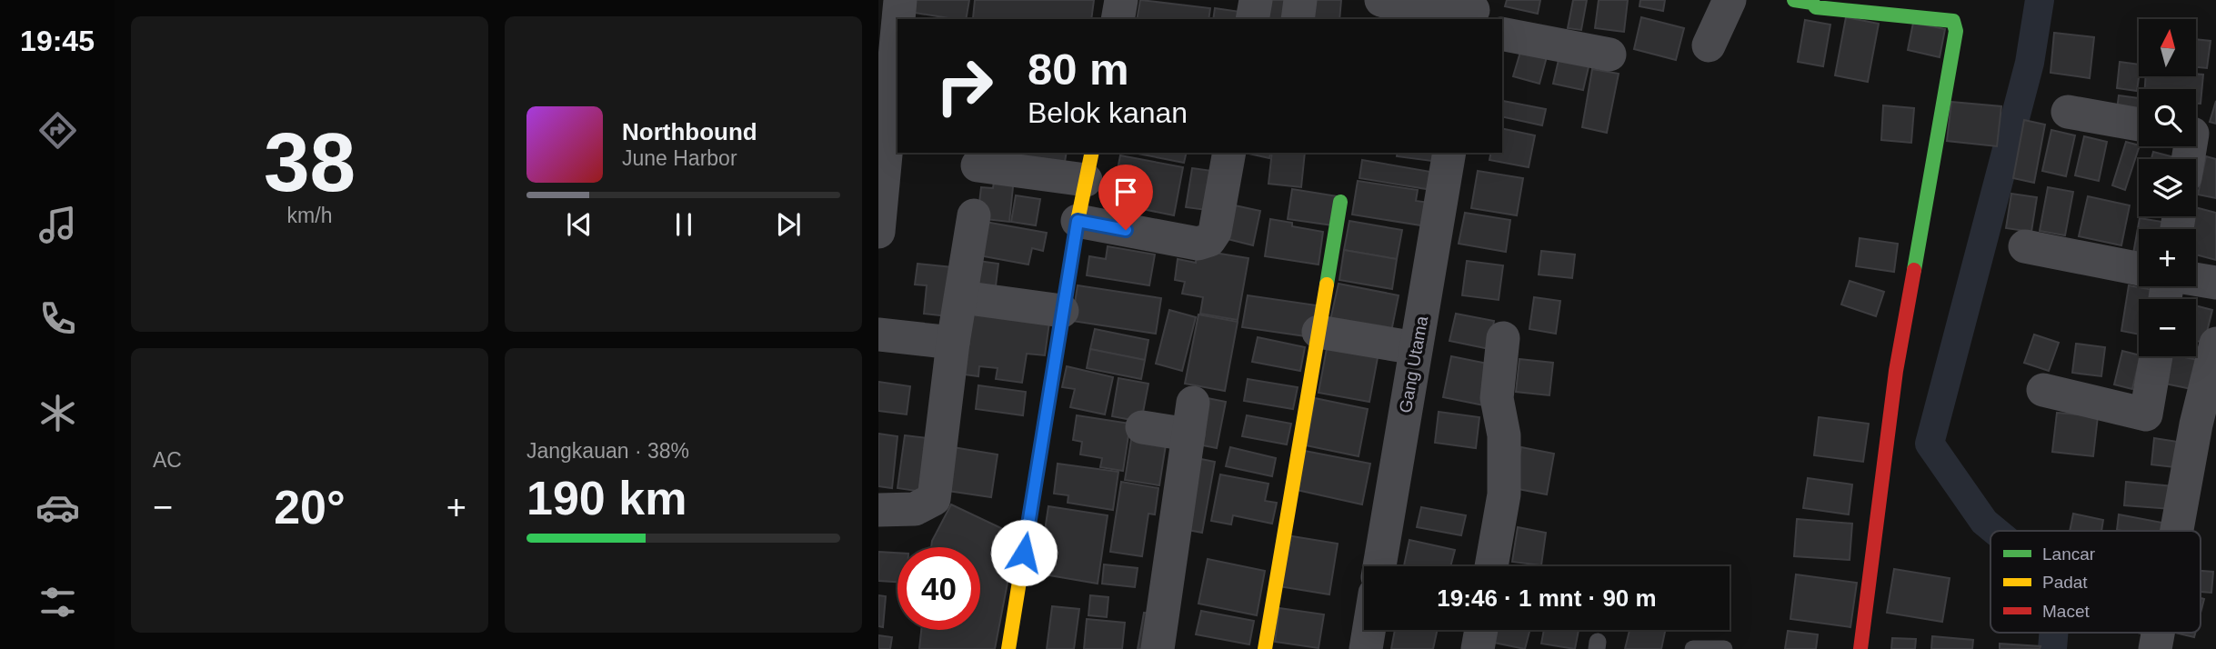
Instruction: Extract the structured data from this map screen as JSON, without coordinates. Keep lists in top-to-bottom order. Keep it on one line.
{"streets":{"street":["Gang Utama"]},"legend":["Lancar","Padat","Macet"],"north":"top","page":{"tabs":"19:45","tile":[["38","km/h"],"AC",["Jangkauan · 38%","190 km"]],"map_buttons":["+","−"],"turn":["80 m","Belok kanan"],"song":["Northbound","June Harbor"],"heat":["−","20°","+"],"limit":"40","trip":"19:46 · 1 mnt · 90 m"}}
